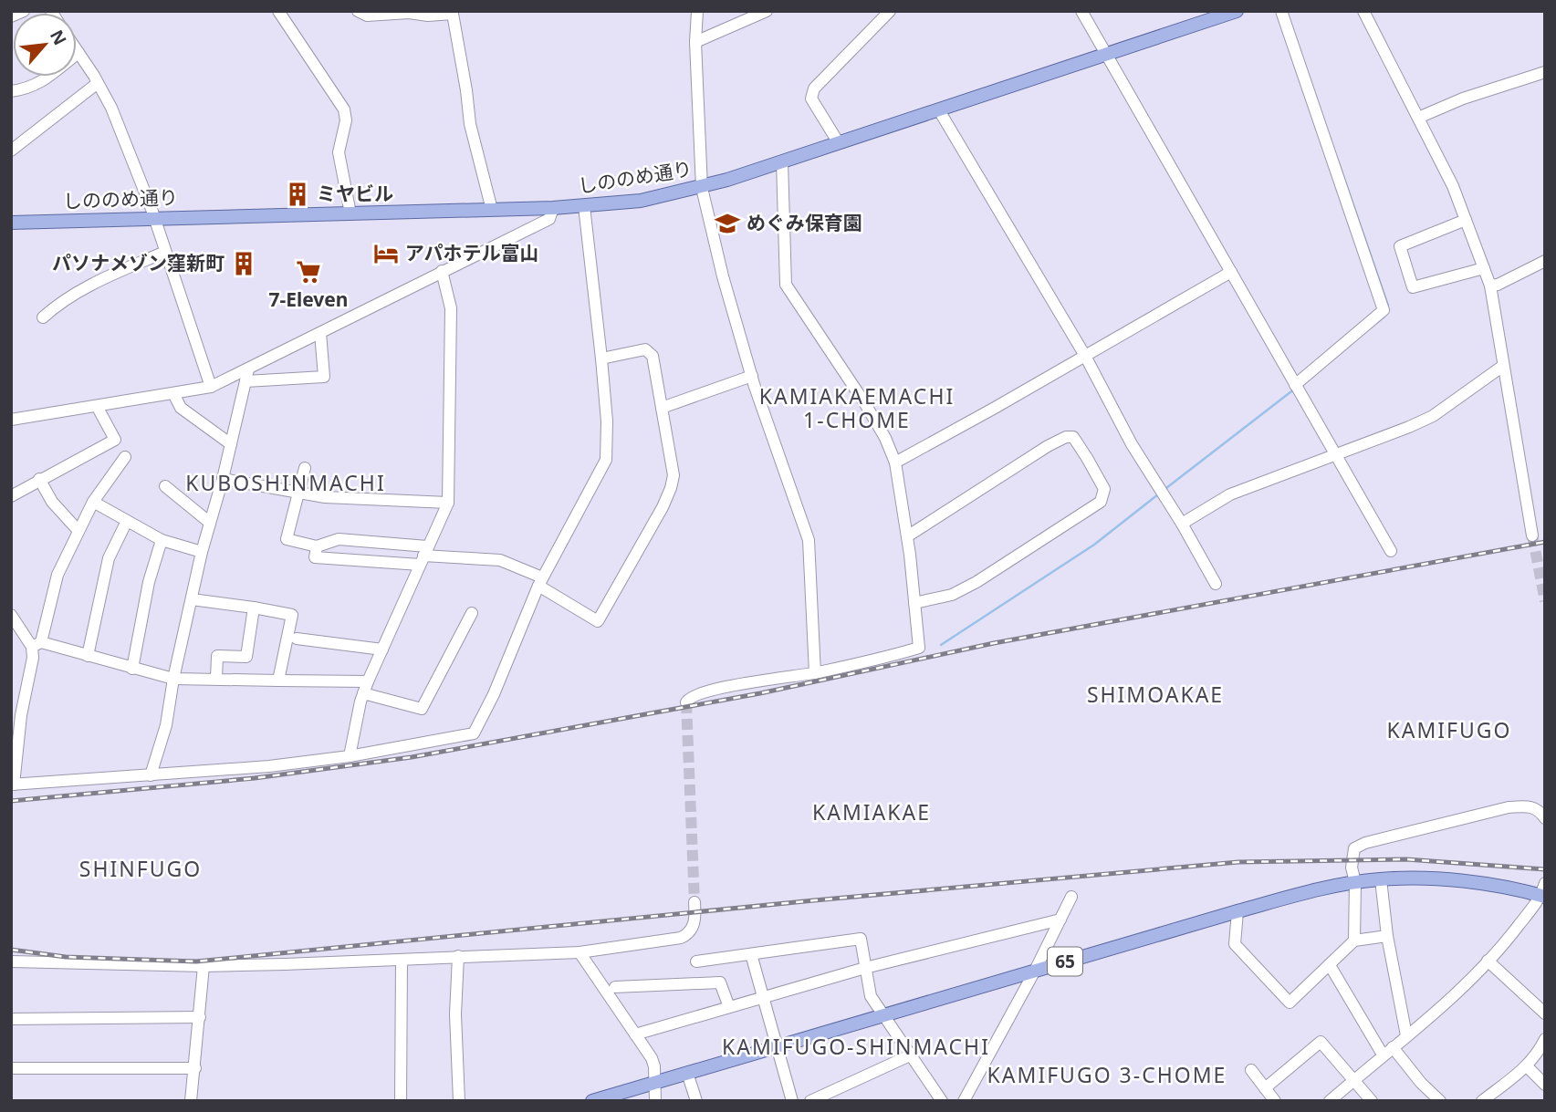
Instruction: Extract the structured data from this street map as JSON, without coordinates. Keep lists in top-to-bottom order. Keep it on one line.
{"streets":{"main road":["しののめ通り","65"]},"districts":["KAMIAKAEMACHI 1-CHOME","KUBOSHINMACHI","SHIMOAKAE","KAMIFUGO","KAMIAKAE","SHINFUGO","KAMIFUGO-SHINMACHI","KAMIFUGO 3-CHOME"],"places":{"building":["ミヤビル","パソナメゾン窪新町"],"school or university":["めぐみ保育園"],"hotel":["アパホテル富山"],"supermarket":["7-Eleven"]},"north":"top right"}
